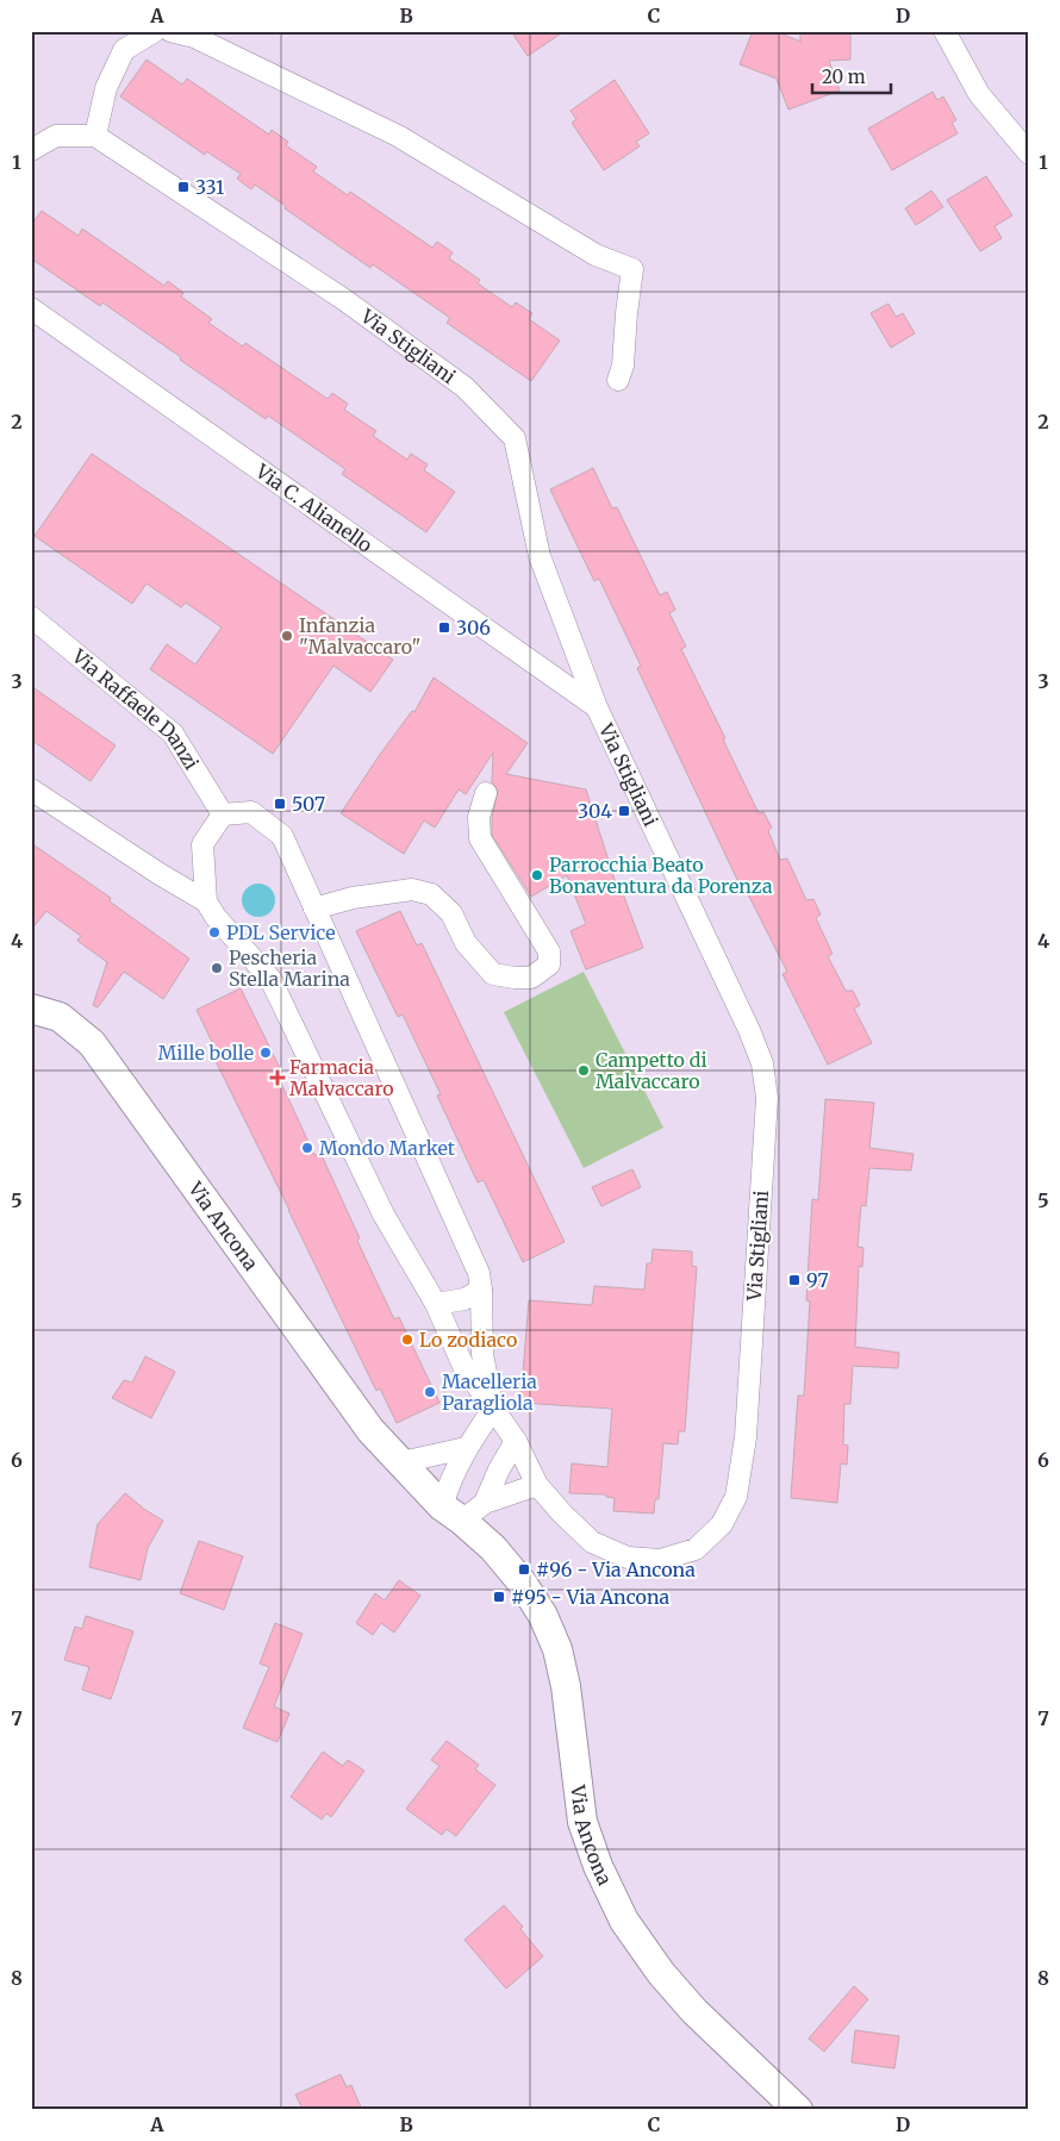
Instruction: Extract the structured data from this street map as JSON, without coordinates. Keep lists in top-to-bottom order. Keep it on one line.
{"streets":{"street":["Via Stigliani","Via C. Alianello","Via Raffaele Danzi","Via Ancona"]},"crossings":[["Via Stigliani","Via C. Alianello"]],"places":{"transit":["331","306","507","304","97","#96 - Via Ancona","#95 - Via Ancona"],"other":["Infanzia \"Malvaccaro\"","Parrocchia Beato Bonaventura da Porenza","PDL Service","Pescheria Stella Marina","Mille bolle","Campetto di Malvaccaro","Mondo Market","Lo zodiaco","Macelleria Paragliola"],"health":["Farmacia Malvaccaro"]},"scale_bar":"20 m","grid":{"columns":["A","B","C","D"],"rows":["1","2","3","4","5","6","7","8"]}}
